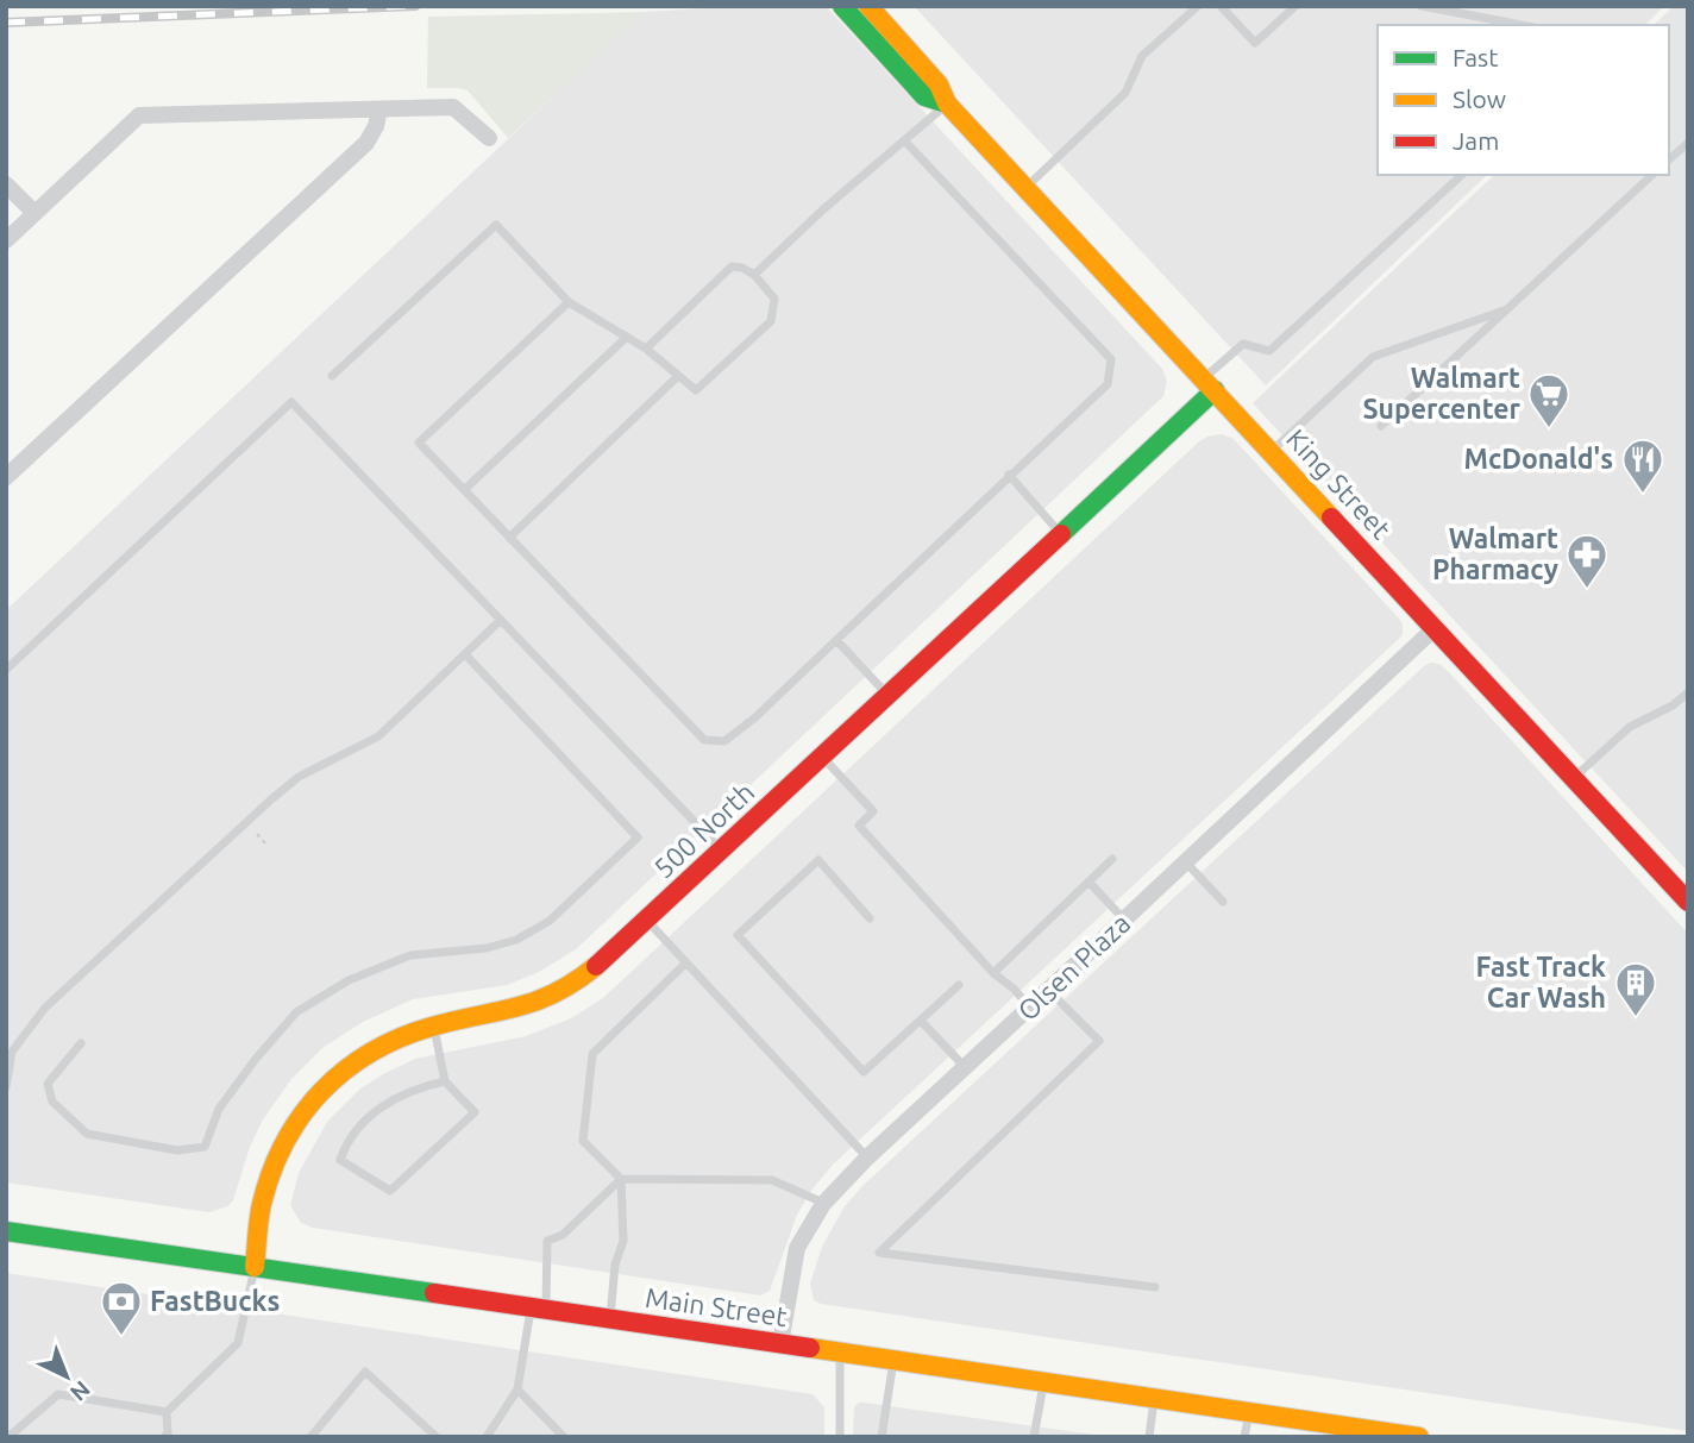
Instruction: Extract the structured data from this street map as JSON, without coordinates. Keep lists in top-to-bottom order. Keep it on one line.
{"streets":{"street":["King Street","500 North","Olsen Plaza","Main Street"]},"crossings":[["King Street","500 North"],["King Street","Olsen Plaza"],["500 North","Main Street"],["Olsen Plaza","Main Street"]],"places":{"supermarket":["Walmart Supercenter"],"restaurant":["McDonald's"],"pharmacy":["Walmart Pharmacy"],"building":["Fast Track Car Wash"],"bank":["FastBucks"]},"legend":["Fast","Slow","Jam"],"north":"bottom right"}
